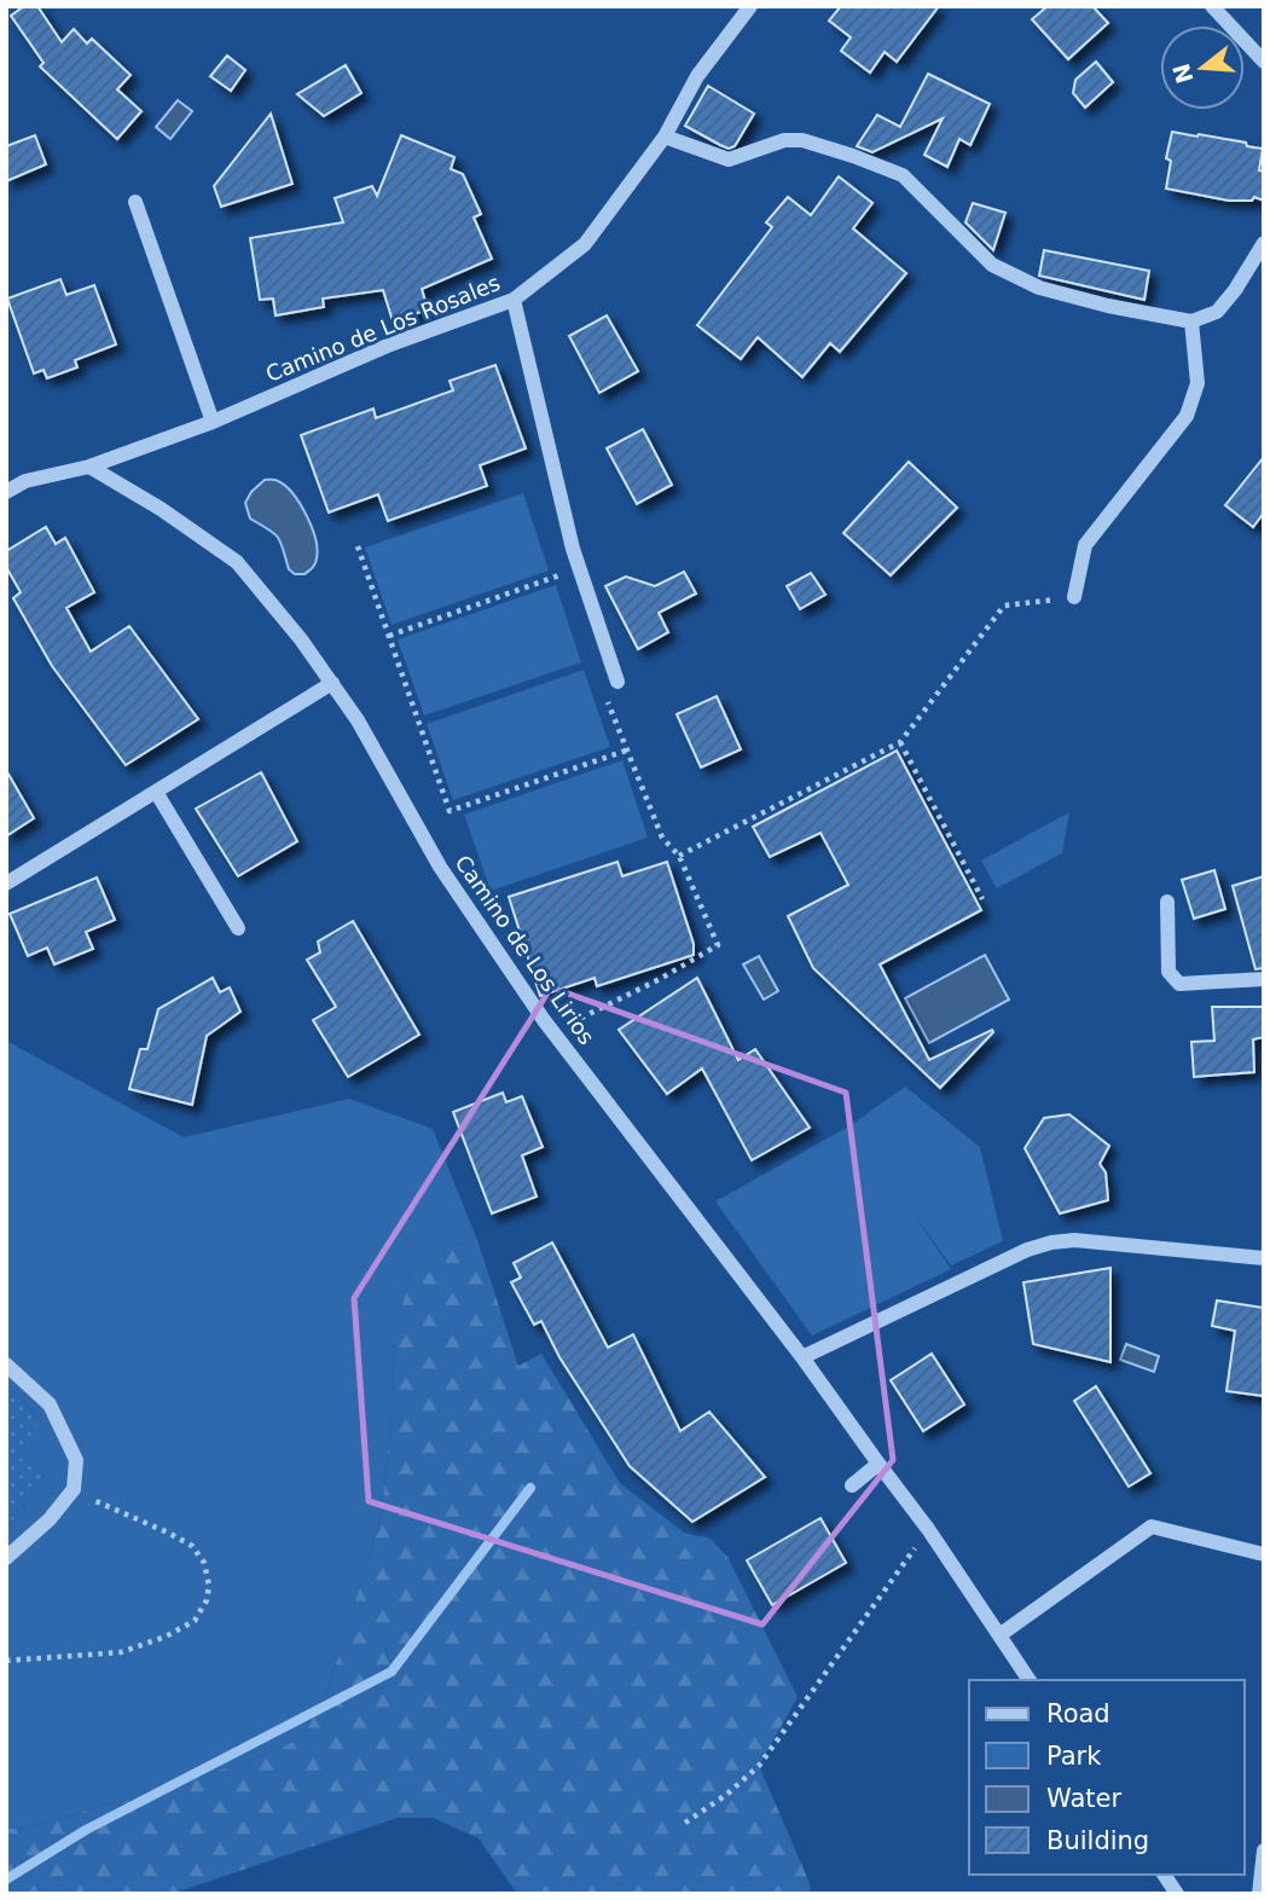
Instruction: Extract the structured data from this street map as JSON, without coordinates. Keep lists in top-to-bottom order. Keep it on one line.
{"streets":{"street":["Camino de Los Rosales","Camino de Los Lirios"]},"crossings":[["Camino de Los Rosales","Camino de Los Lirios"]],"legend":["Road","Park","Water","Building"],"north":"left"}
